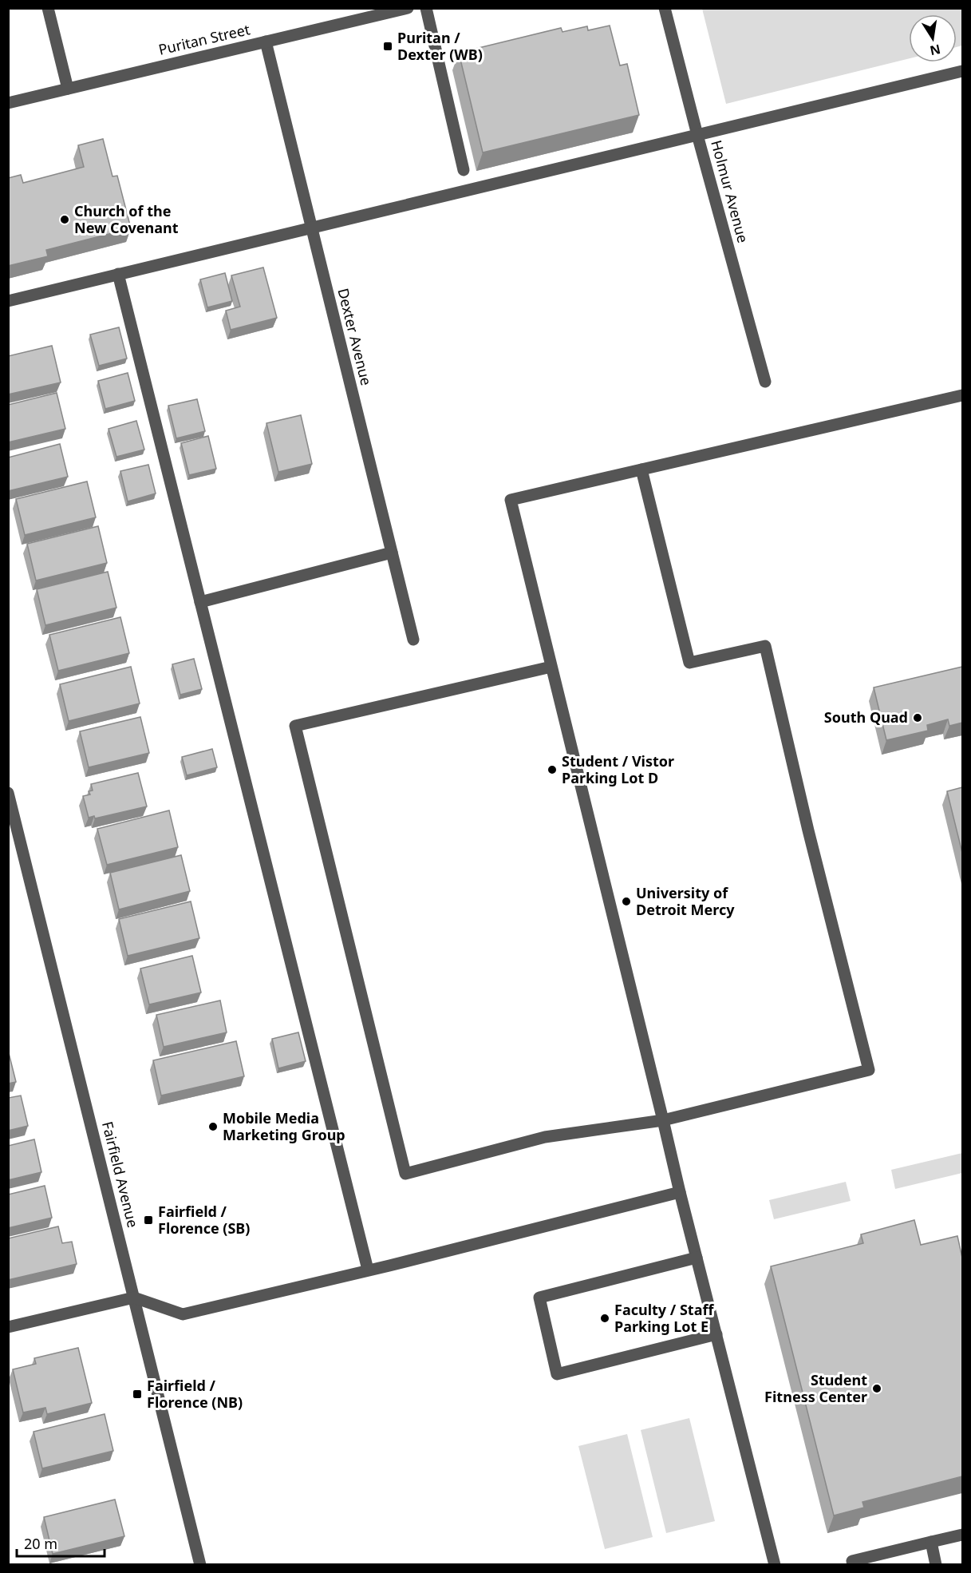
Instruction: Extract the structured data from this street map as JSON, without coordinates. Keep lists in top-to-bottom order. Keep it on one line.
{"streets":{"street":["Puritan Street","Holmur Avenue","Dexter Avenue","Fairfield Avenue"]},"crossings":[["Puritan Street","Dexter Avenue"]],"places":{"transit":["Puritan / Dexter (WB)","Fairfield / Florence (SB)","Fairfield / Florence (NB)"],"other":["Church of the New Covenant","South Quad","Student / Vistor Parking Lot D","University of Detroit Mercy","Mobile Media Marketing Group","Faculty / Staff Parking Lot E","Student Fitness Center"]},"scale_bar":"20 m","north":"bottom"}
